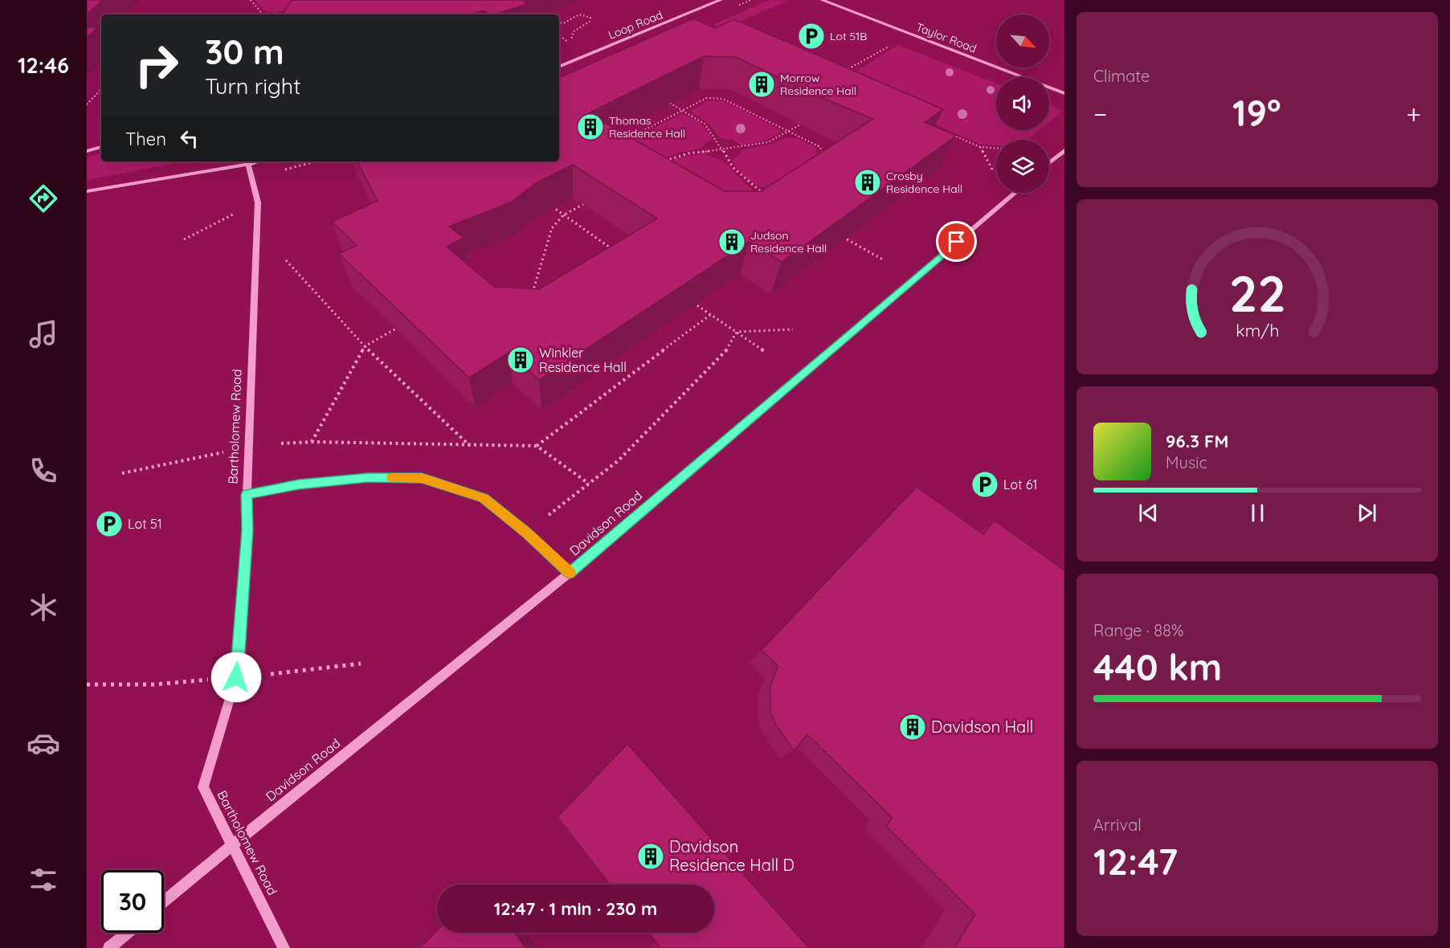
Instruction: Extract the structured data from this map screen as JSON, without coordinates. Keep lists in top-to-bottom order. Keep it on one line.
{"streets":{"street":["Loop Road","Taylor Road","Bartholomew Road","Davidson Road"]},"crossings":[["Bartholomew Road","Davidson Road"]],"places":{"parking":["Lot 51B","Lot 61","Lot 51"],"building":["Morrow Residence Hall","Thomas Residence Hall","Crosby Residence Hall","Judson Residence Hall","Winkler Residence Hall","Davidson Hall","Davidson Residence Hall D"]},"north":"bottom right","page":{"tabs":"12:46","tile":["Climate",["Range · 88%","440 km"],["Arrival","12:47"]],"turn":["30 m","Turn right"],"heat":["−","19°","+"],"then":"Then","song":["96.3 FM","Music"],"limit":"30","trip":"12:47 · 1 min · 230 m","gauge":["22","km/h"]}}
